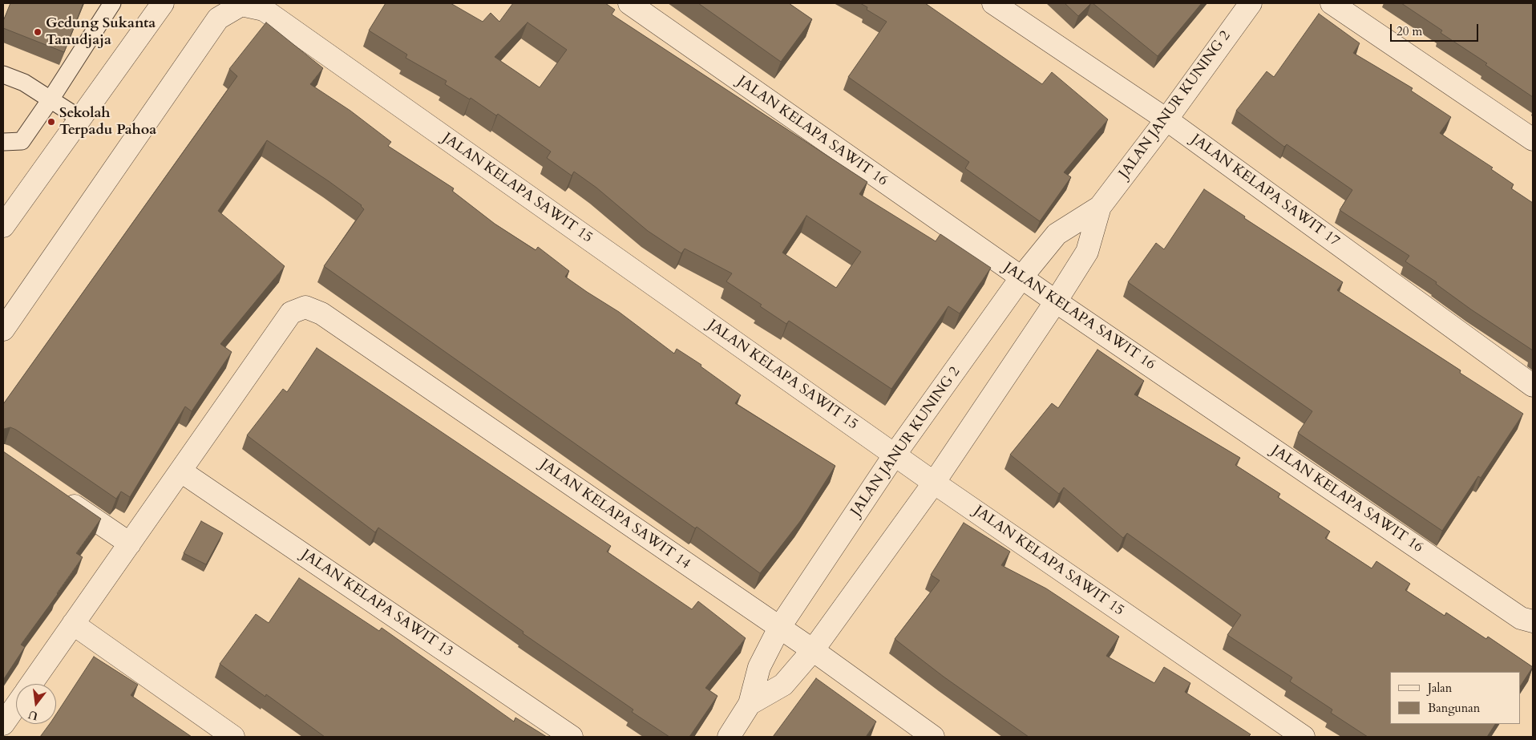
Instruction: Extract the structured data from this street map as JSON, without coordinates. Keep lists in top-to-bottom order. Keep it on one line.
{"streets":{"street":["JALAN JANUR KUNING 2","JALAN KELAPA SAWIT 16","JALAN KELAPA SAWIT 15","JALAN KELAPA SAWIT 17","JALAN KELAPA SAWIT 14","JALAN KELAPA SAWIT 13"]},"crossings":[["JALAN JANUR KUNING 2","JALAN KELAPA SAWIT 16"],["JALAN JANUR KUNING 2","JALAN KELAPA SAWIT 15"],["JALAN JANUR KUNING 2","JALAN KELAPA SAWIT 17"],["JALAN JANUR KUNING 2","JALAN KELAPA SAWIT 14"],["JALAN KELAPA SAWIT 14","JALAN KELAPA SAWIT 13"]],"places":["Gedung Sukanta Tanudjaja","Sekolah Terpadu Pahoa"],"legend":["Jalan","Bangunan"],"scale_bar":"20 m","north":"bottom"}
